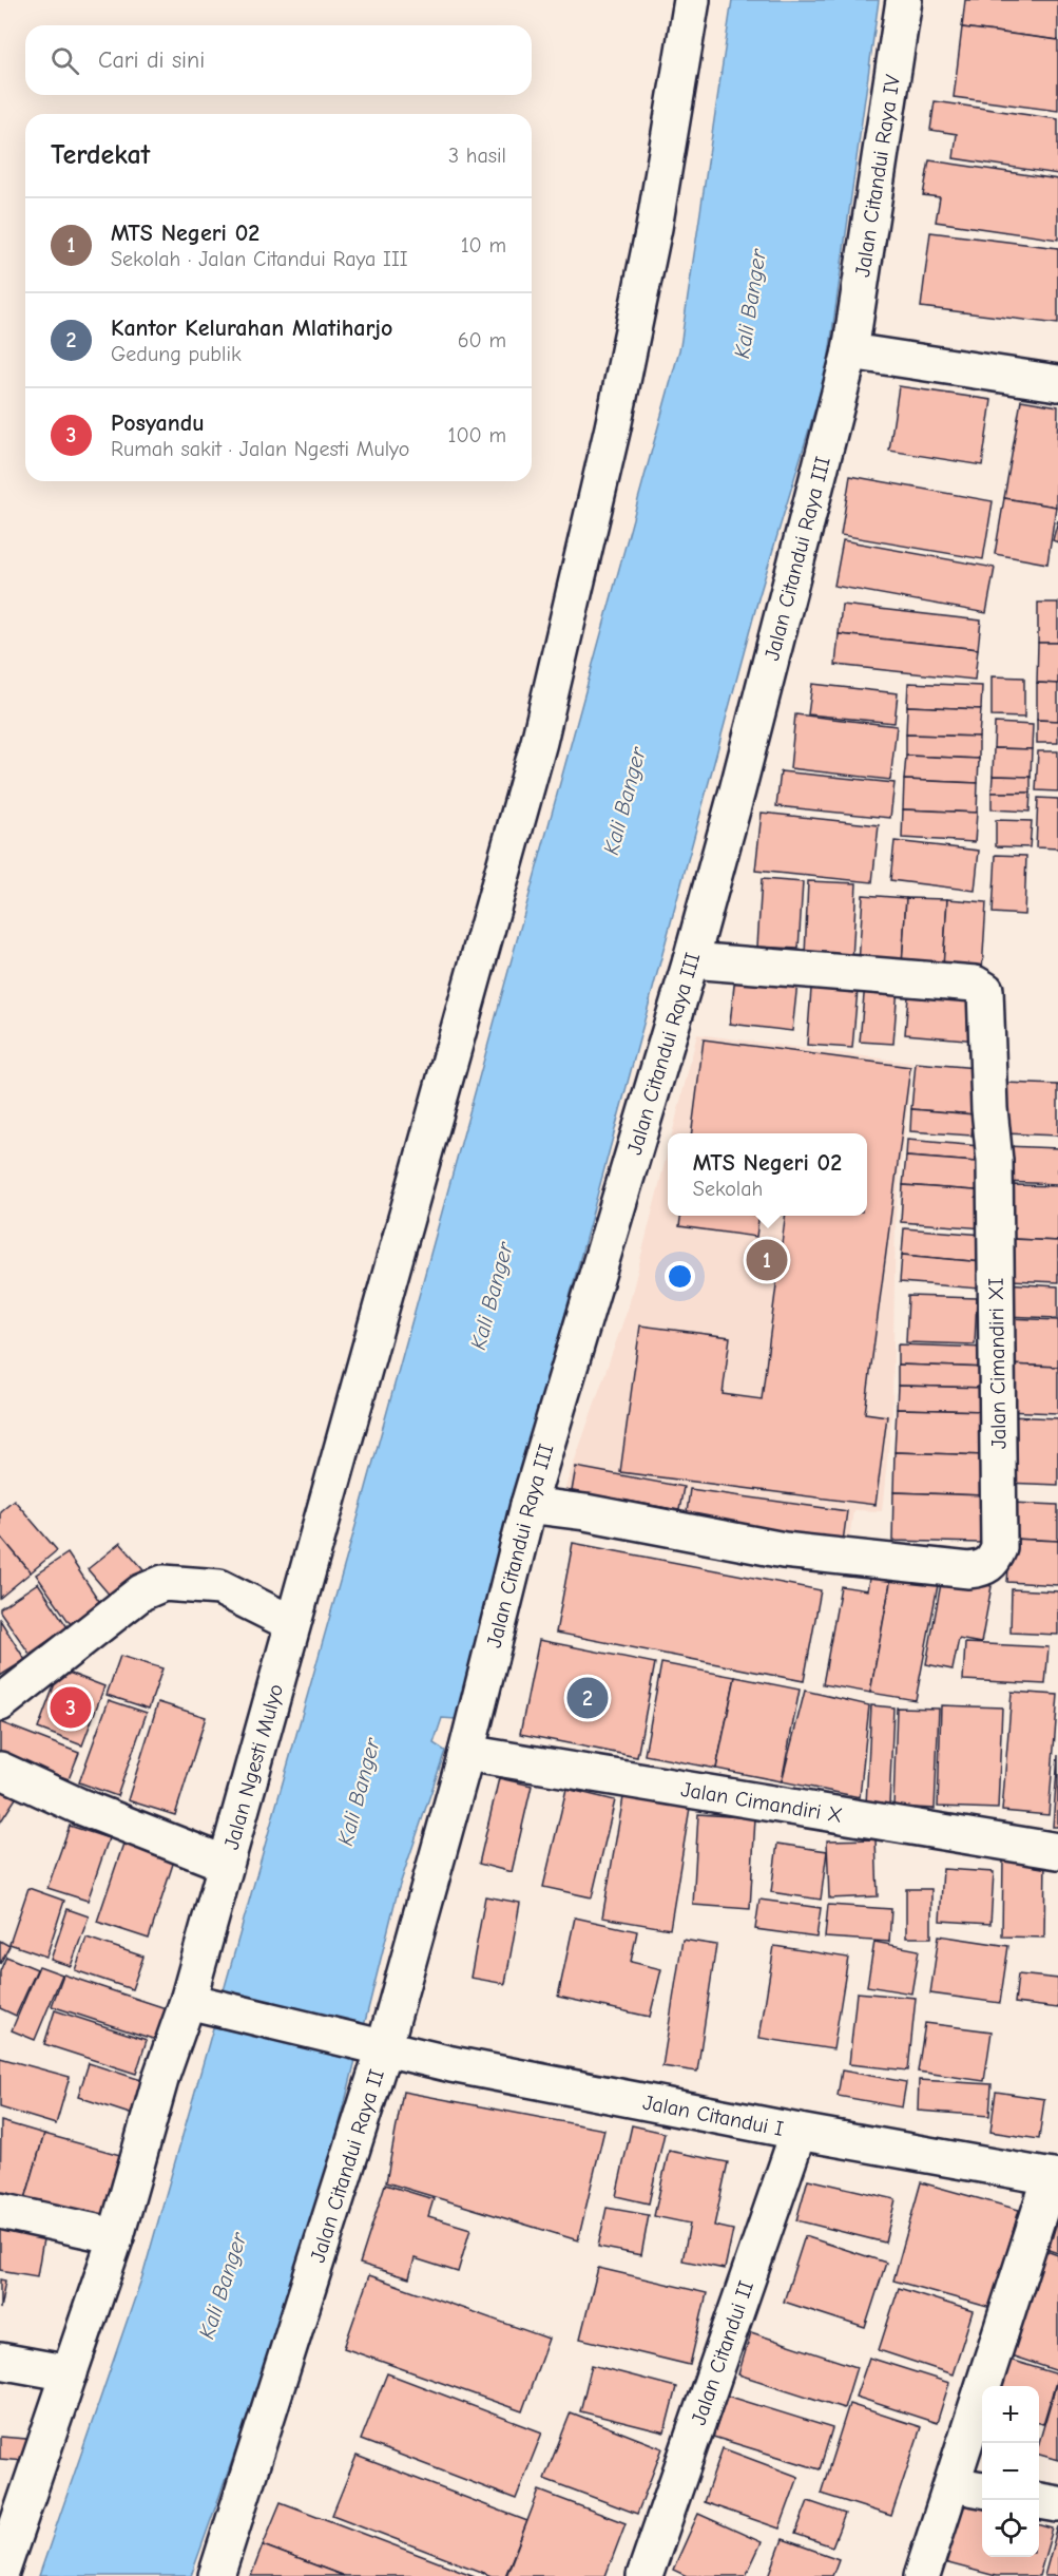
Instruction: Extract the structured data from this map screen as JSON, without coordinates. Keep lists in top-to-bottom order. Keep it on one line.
{"streets":{"street":["Jalan Citandui Raya IV","Jalan Citandui Raya III","Jalan Cimandiri XI","Jalan Ngesti Mulyo","Jalan Cimandiri X","Jalan Citandui I","Jalan Citandui Raya II","Jalan Citandui II"]},"crossings":[["Jalan Citandui Raya IV","Jalan Citandui Raya III"],["Jalan Citandui Raya III","Jalan Cimandiri XI"],["Jalan Citandui Raya III","Jalan Cimandiri X"],["Jalan Citandui Raya III","Jalan Citandui Raya II"],["Jalan Ngesti Mulyo","Jalan Citandui I"],["Jalan Cimandiri X","Jalan Citandui Raya II"],["Jalan Citandui I","Jalan Citandui Raya II"],["Jalan Citandui I","Jalan Citandui II"]],"water":["Kali Banger"],"page":{"search":"Cari di sini","heading":["Terdekat","3 hasil"],"list":[{"mark":"1","name":"MTS Negeri 02","note":"Sekolah · Jalan Citandui Raya III","value":"10 m"},{"mark":"2","name":"Kantor Kelurahan Mlatiharjo","note":"Gedung publik","value":"60 m"},{"mark":"3","name":"Posyandu","note":"Rumah sakit · Jalan Ngesti Mulyo","value":"100 m"}],"popup":["MTS Negeri 02","Sekolah"],"pins":["1","2","3"],"map_buttons":["+","−"]}}
